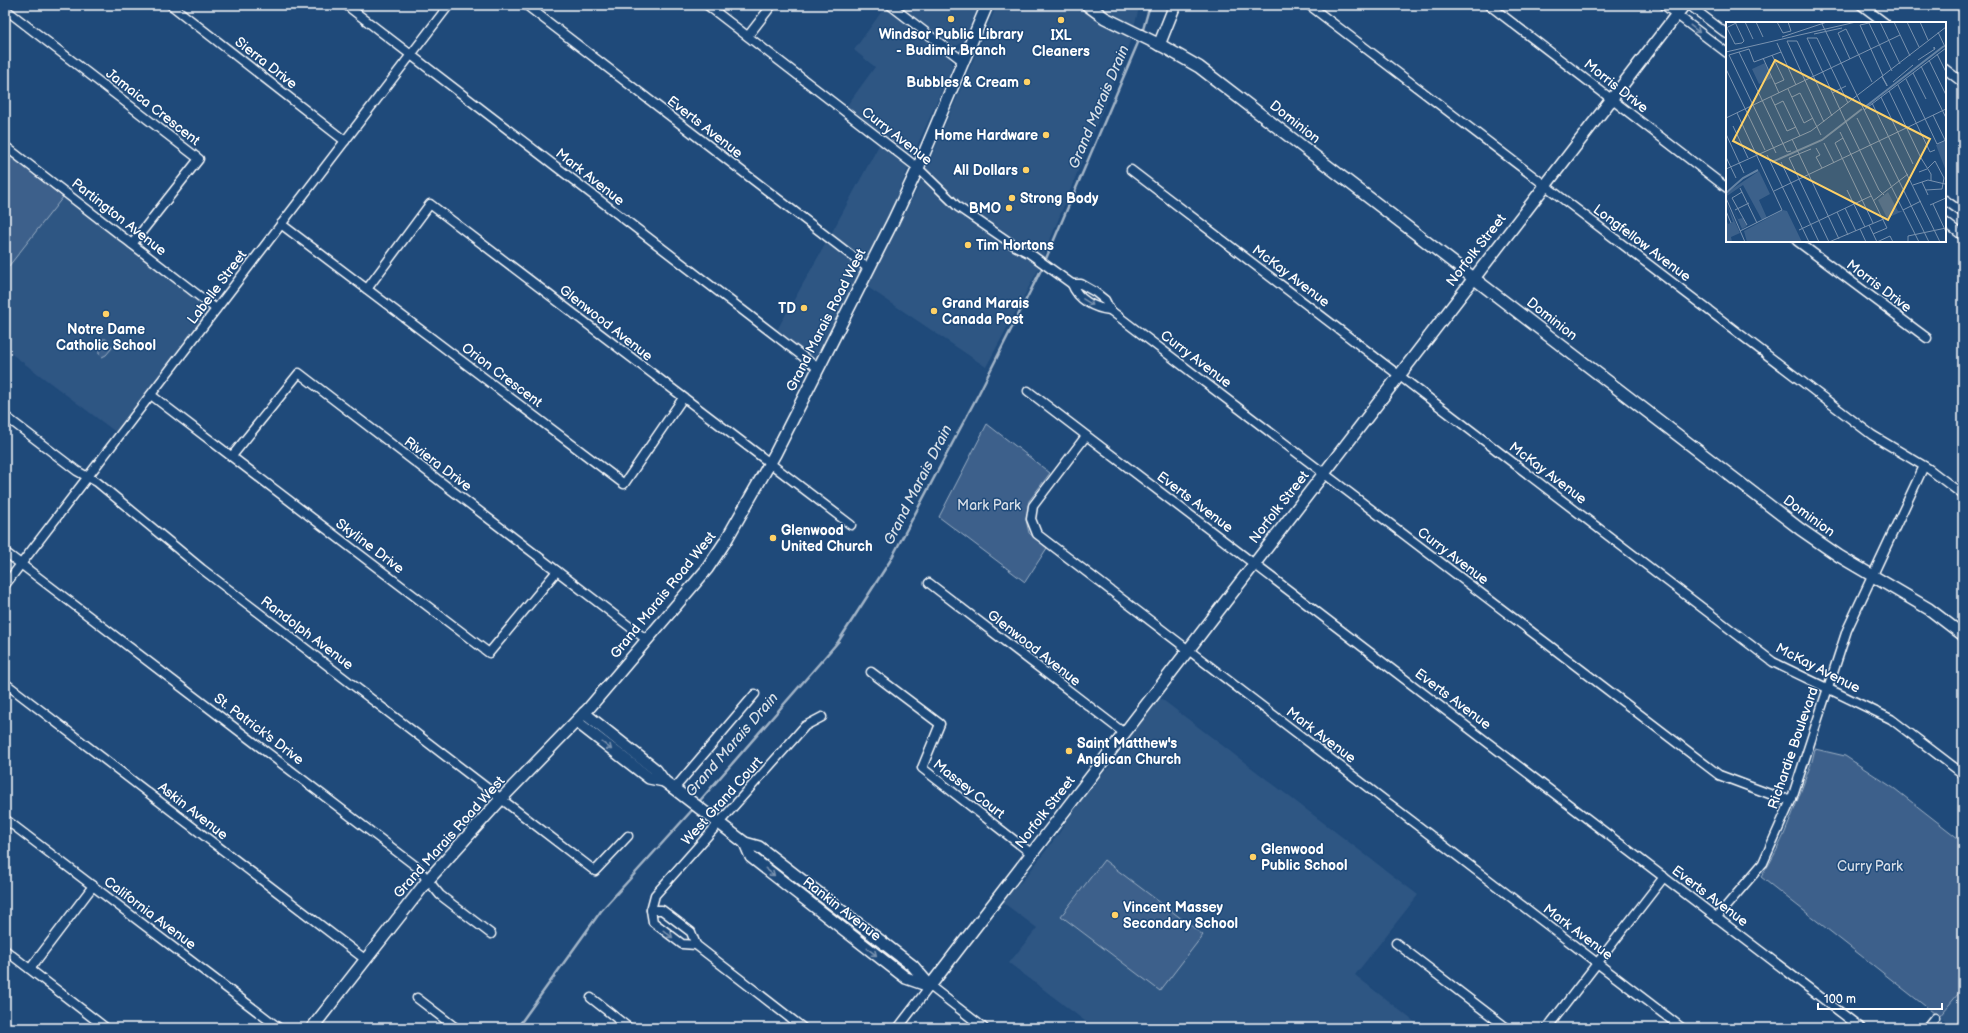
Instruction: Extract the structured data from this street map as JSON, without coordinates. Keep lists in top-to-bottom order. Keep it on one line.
{"streets":{"street":["Sierra Drive","Morris Drive","Jamaica Crescent","Dominion","Everts Avenue","Curry Avenue","Mark Avenue","Partington Avenue","Longfellow Avenue","Norfolk Street","McKay Avenue","Labelle Street","Grand Marais Road West","Glenwood Avenue","Orion Crescent","Riviera Drive","Skyline Drive","Randolph Avenue","St. Patrick's Drive","Richardie Boulevard","Massey Court","West Grand Court","Askin Avenue","Rankin Avenue","California Avenue"]},"crossings":[["Sierra Drive","Labelle Street"],["Morris Drive","Norfolk Street"],["Jamaica Crescent","Partington Avenue"],["Dominion","Norfolk Street"],["Dominion","Richardie Boulevard"],["Everts Avenue","Mark Avenue"],["Everts Avenue","Norfolk Street"],["Everts Avenue","Grand Marais Road West"],["Everts Avenue","Richardie Boulevard"],["Curry Avenue","Norfolk Street"],["Curry Avenue","Grand Marais Road West"],["Curry Avenue","Richardie Boulevard"],["Mark Avenue","Norfolk Street"],["Mark Avenue","Labelle Street"],["Mark Avenue","Grand Marais Road West"],["Partington Avenue","Labelle Street"],["Longfellow Avenue","Norfolk Street"],["Longfellow Avenue","Richardie Boulevard"],["Norfolk Street","McKay Avenue"],["Norfolk Street","Glenwood Avenue"],["Norfolk Street","Massey Court"],["Norfolk Street","Rankin Avenue"],["McKay Avenue","Richardie Boulevard"],["Labelle Street","Orion Crescent"],["Labelle Street","Skyline Drive"],["Labelle Street","Randolph Avenue"],["Labelle Street","St. Patrick's Drive"],["Grand Marais Road West","Glenwood Avenue"],["Grand Marais Road West","Riviera Drive"],["Grand Marais Road West","Randolph Avenue"],["Grand Marais Road West","St. Patrick's Drive"],["Grand Marais Road West","Askin Avenue"],["Grand Marais Road West","Rankin Avenue"],["Glenwood Avenue","Orion Crescent"],["Riviera Drive","Skyline Drive"],["West Grand Court","Rankin Avenue"]],"water":["Grand Marais Drain"],"parks":["Mark Park","Curry Park"],"places":["Windsor Public Library - Budimir Branch","IXL Cleaners","Bubbles & Cream","Home Hardware","All Dollars","Strong Body","BMO","Tim Hortons","TD","Grand Marais Canada Post","Notre Dame Catholic School","Glenwood United Church","Saint Matthew's Anglican Church","Glenwood Public School","Vincent Massey Secondary School"],"scale_bar":"100 m"}
